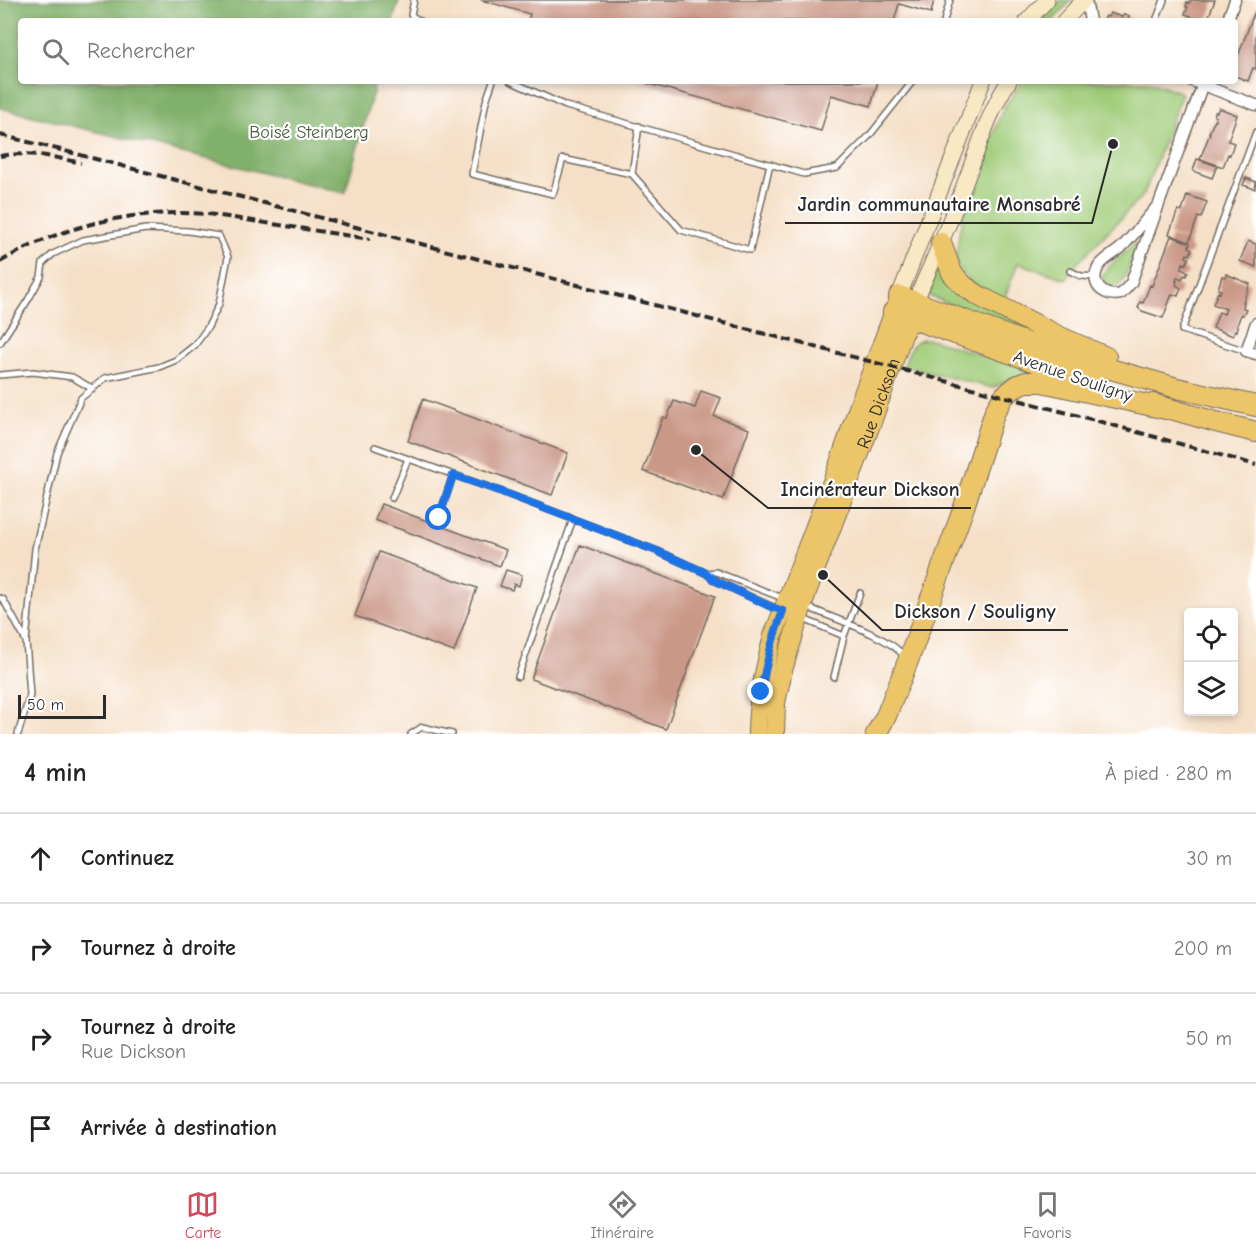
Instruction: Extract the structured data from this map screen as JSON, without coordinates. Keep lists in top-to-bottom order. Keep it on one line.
{"streets":{"highway":["Avenue Souligny"],"main road":["Rue Dickson"]},"crossings":[["Avenue Souligny","Rue Dickson"]],"parks":["Boisé Steinberg"],"places":["Jardin communautaire Monsabré","Incinérateur Dickson","Dickson / Souligny"],"scale_bar":"50 m","page":{"search":"Rechercher","scale":"50 m","heading":["4 min","À pied · 280 m"],"list":[["Continuez","30 m"],["Tournez à droite","200 m"],["Tournez à droite","Rue Dickson","50 m"],"Arrivée à destination"],"nav":["Carte","Itinéraire","Favoris"]}}
